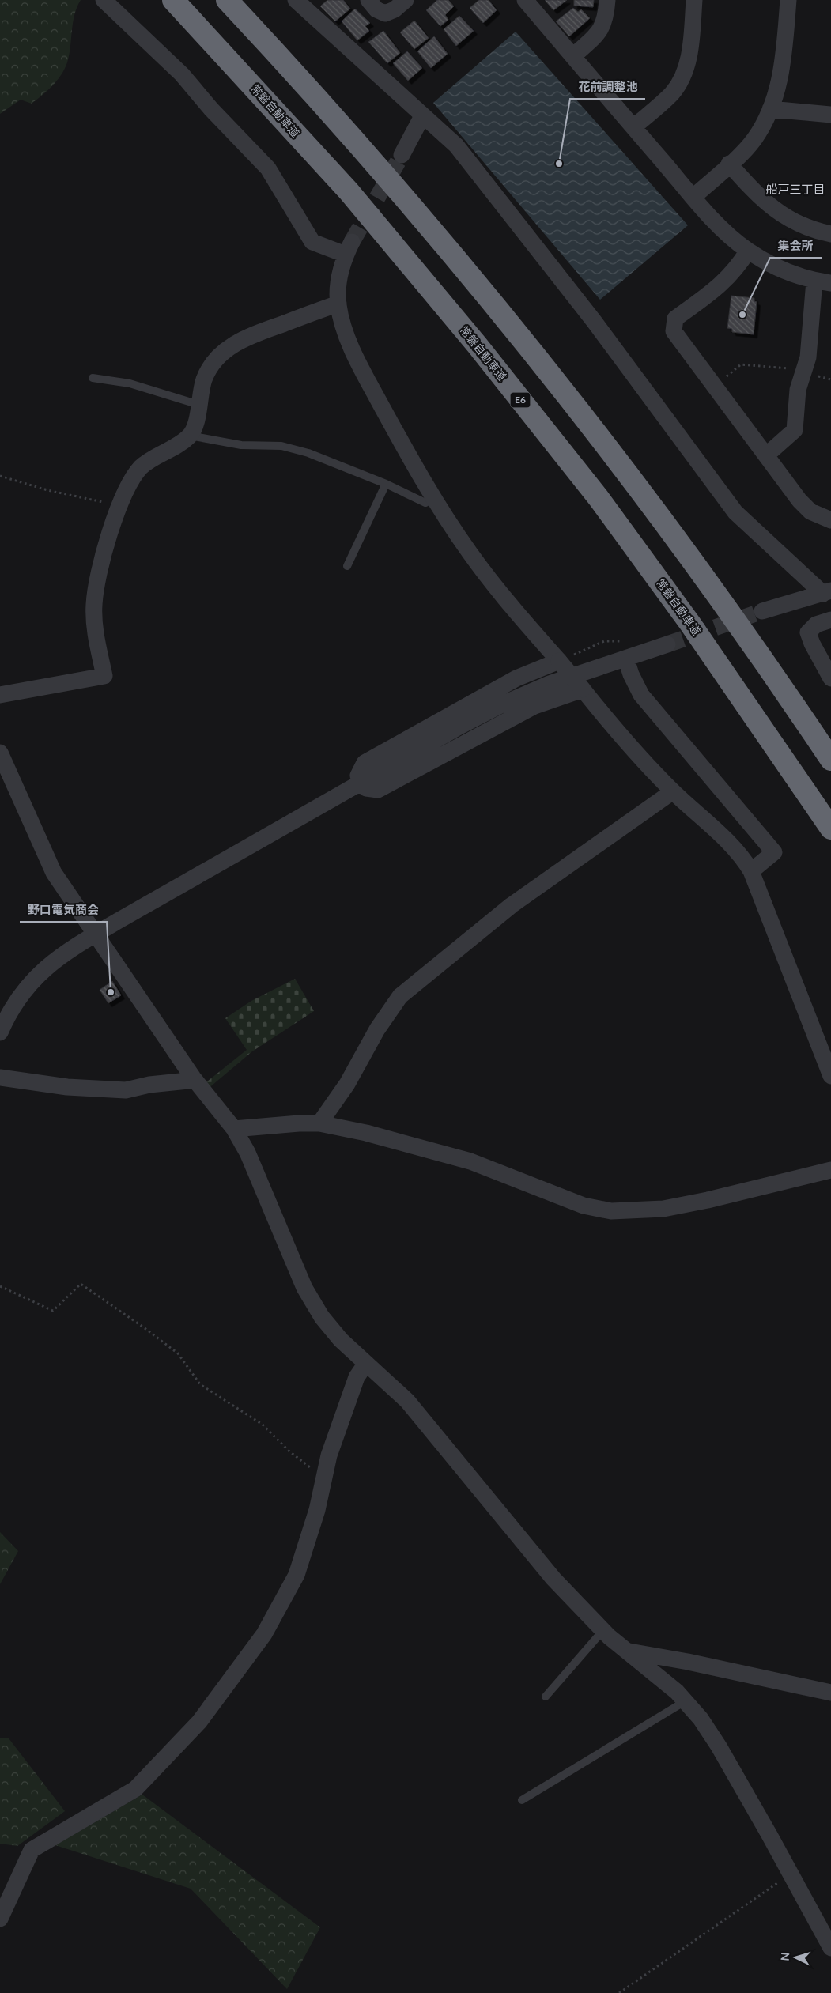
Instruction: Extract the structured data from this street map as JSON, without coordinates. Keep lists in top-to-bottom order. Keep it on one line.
{"streets":{"highway":["常磐自動車道","E6"]},"districts":["船戸三丁目"],"places":["花前調整池","集会所","野口電気商会"],"north":"left"}
